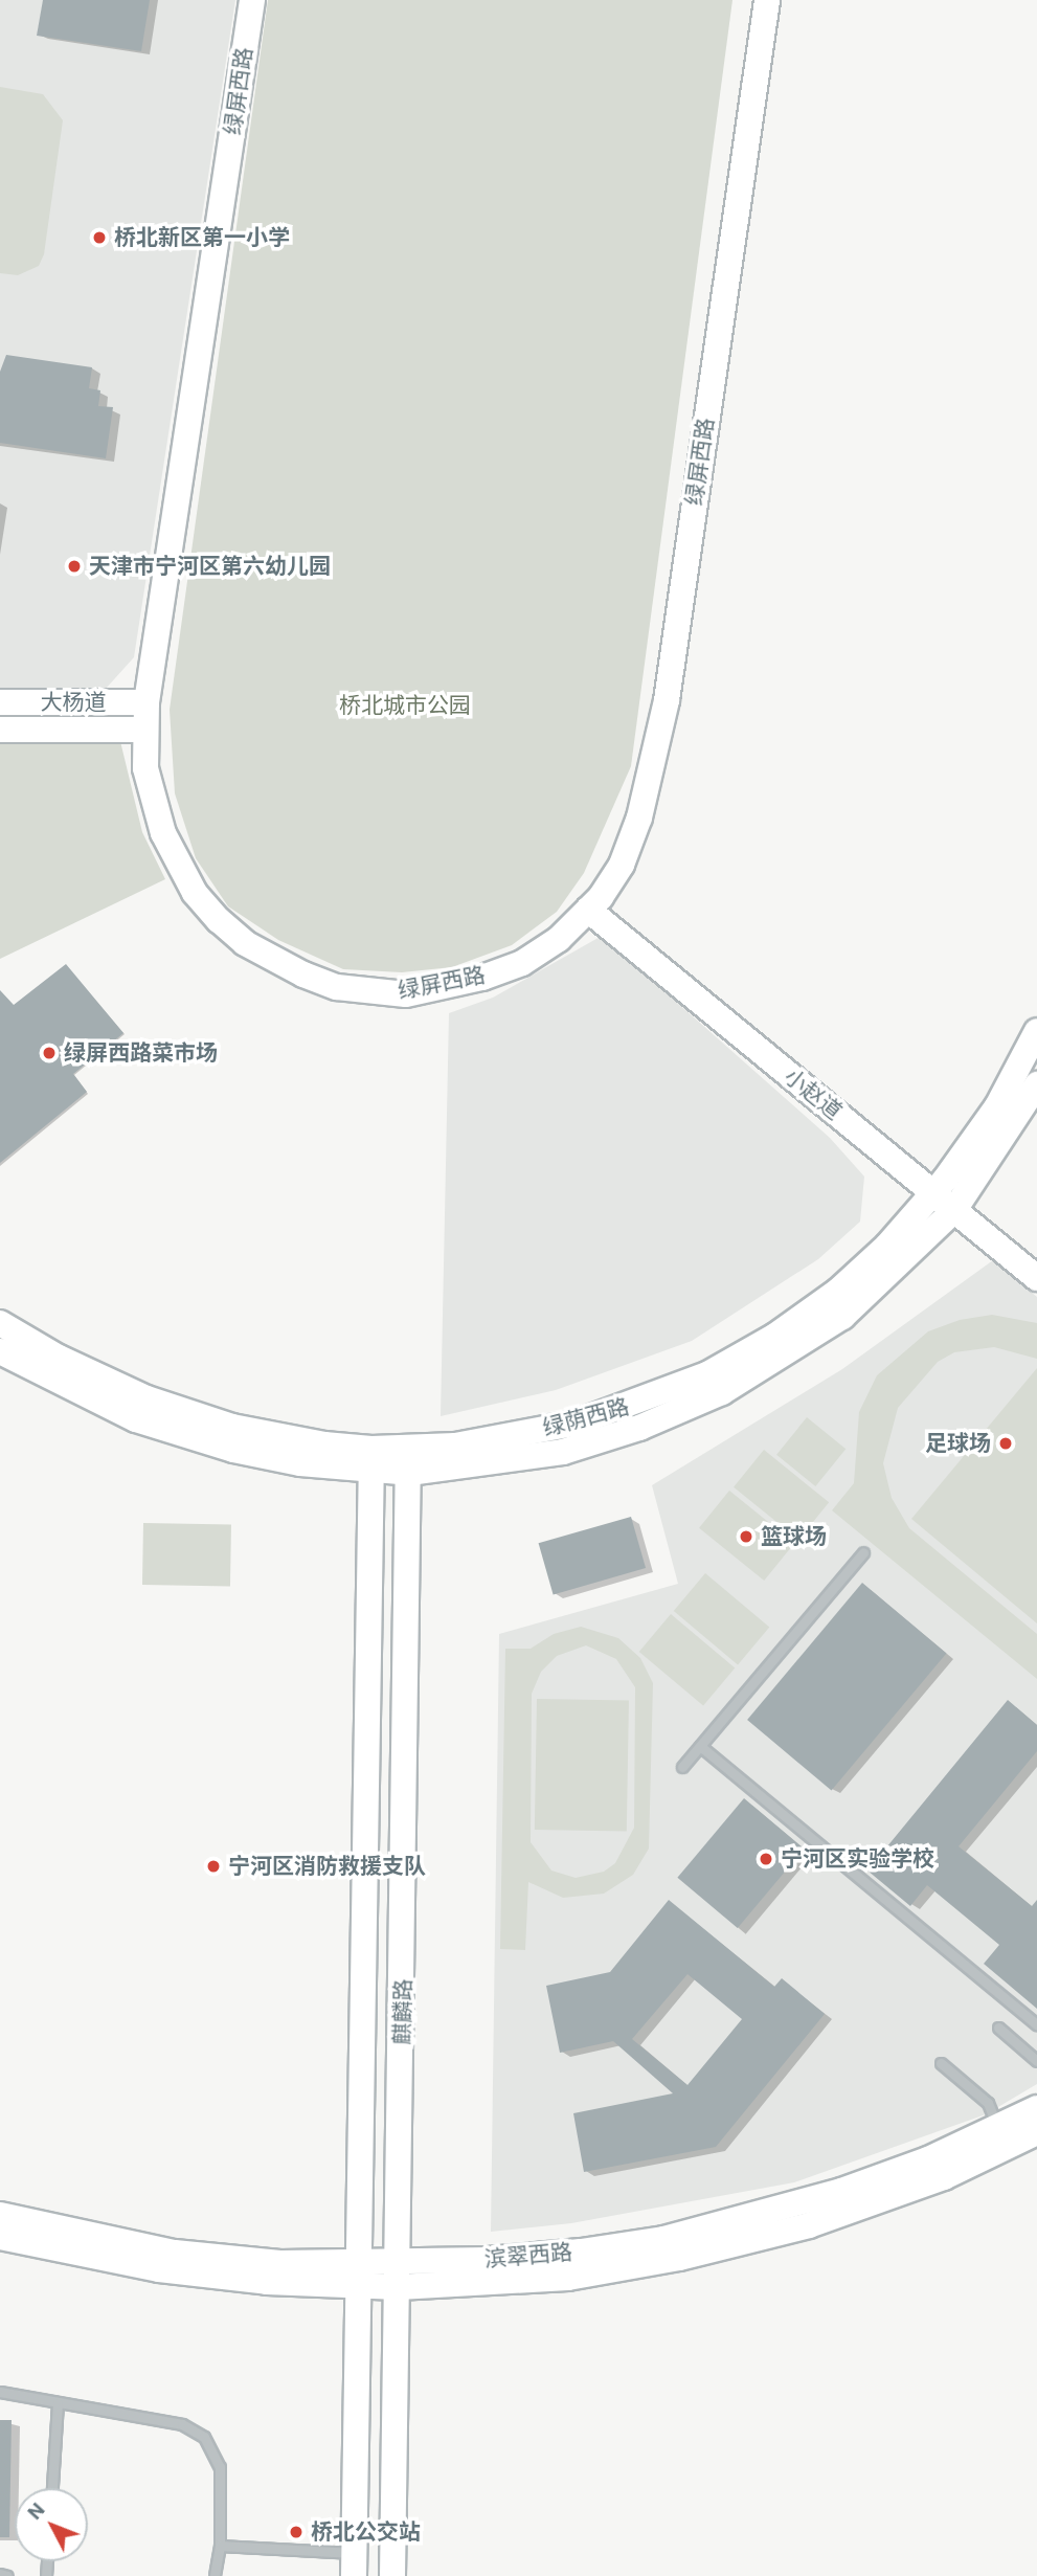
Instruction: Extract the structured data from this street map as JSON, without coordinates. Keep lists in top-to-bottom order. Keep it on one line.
{"streets":{"street":["绿屏西路","大杨道","小赵道","绿荫西路","麒麟路","滨翠西路"]},"crossings":[["绿屏西路","大杨道"],["绿屏西路","小赵道"],["小赵道","绿荫西路"],["绿荫西路","麒麟路"],["麒麟路","滨翠西路"]],"parks":["桥北城市公园"],"places":["桥北新区第一小学","天津市宁河区第六幼儿园","绿屏西路菜市场","足球场","篮球场","宁河区实验学校","宁河区消防救援支队","桥北公交站"],"north":"top left"}
